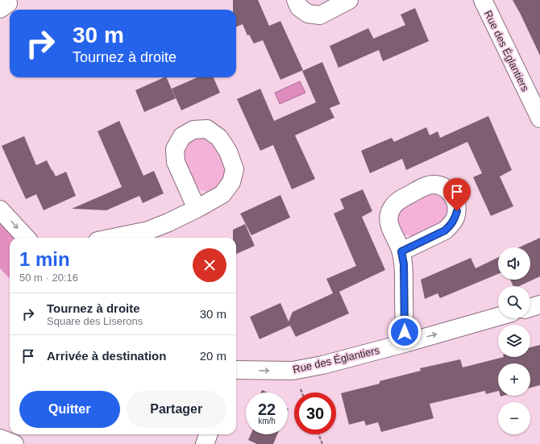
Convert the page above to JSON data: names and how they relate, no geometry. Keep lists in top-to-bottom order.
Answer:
{
  "streets": {
    "street": ["Rue des Églantiers"]
  },
  "one_way": ["Rue des Églantiers"],
  "page": {
    "turn": ["30 m", "Tournez à droite"],
    "heading": ["1 min", "50 m · 20:16"],
    "map_buttons": ["+", "−"],
    "list": [
      {
        "name": "Tournez à droite",
        "note": "Square des Liserons",
        "value": "30 m"
      },
      {
        "name": "Arrivée à destination",
        "value": "20 m"
      }
    ],
    "buttons": ["Quitter", "Partager"],
    "speed": "22 km/h",
    "limit": "30"
  }
}
